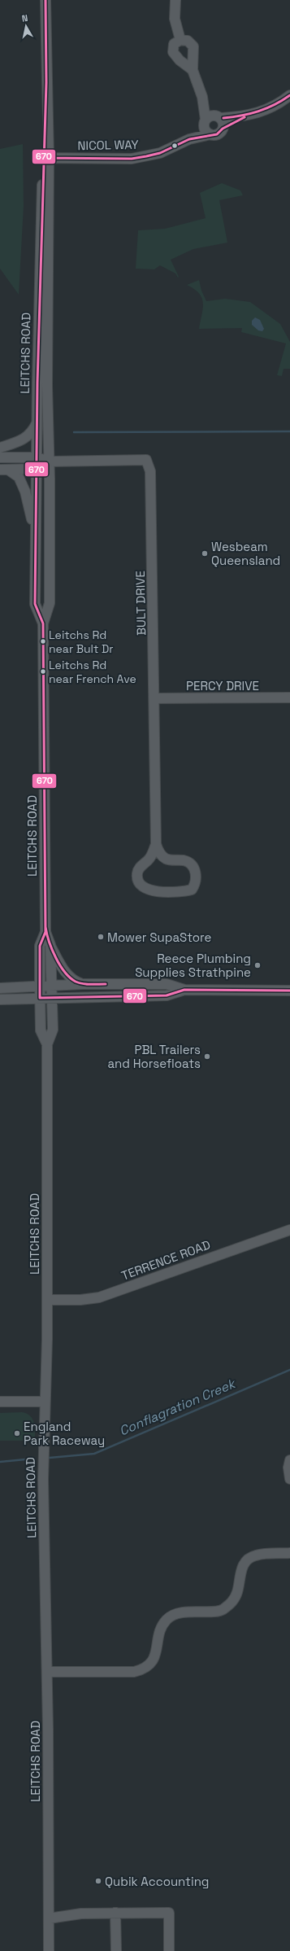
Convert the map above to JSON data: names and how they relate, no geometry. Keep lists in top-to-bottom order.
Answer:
{
  "streets": {
    "street": [
      "NICOL WAY",
      "LEITCHS ROAD",
      "BULT DRIVE",
      "PERCY DRIVE",
      "TERRENCE ROAD"
    ]
  },
  "crossings": [
    ["NICOL WAY", "LEITCHS ROAD"],
    ["LEITCHS ROAD", "BULT DRIVE"],
    ["LEITCHS ROAD", "TERRENCE ROAD"],
    ["BULT DRIVE", "PERCY DRIVE"]
  ],
  "water": ["Conflagration Creek"],
  "places": [
    "Wesbeam Queensland",
    "Leitchs Rd near Bult Dr",
    "Leitchs Rd near French Ave",
    "Mower SupaStore",
    "Reece Plumbing Supplies Strathpine",
    "PBL Trailers and Horsefloats",
    "England Park Raceway",
    "Qubik Accounting"
  ],
  "lines": ["transit line 670"],
  "north": "top"
}
